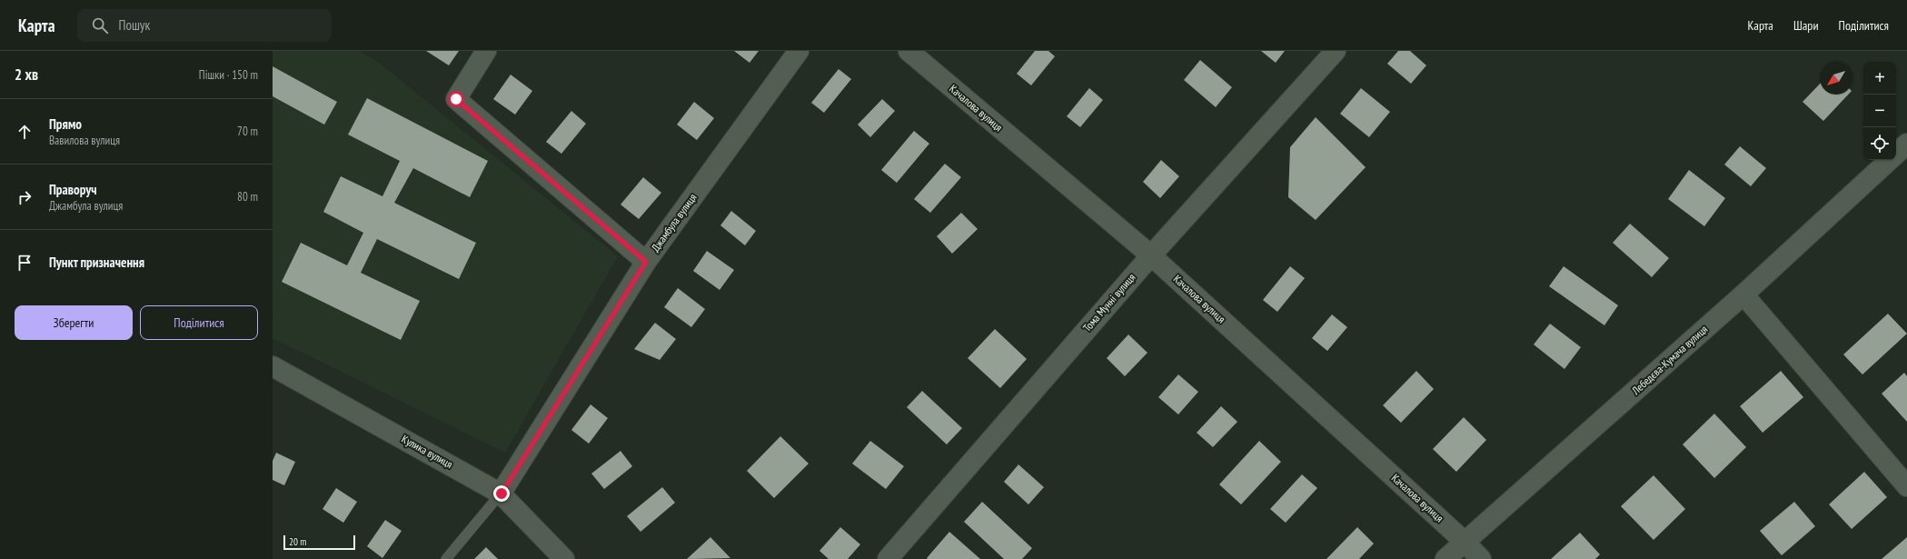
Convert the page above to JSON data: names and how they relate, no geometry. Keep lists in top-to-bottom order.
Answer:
{
  "streets": {
    "street": [
      "Качалова вулиця",
      "Джамбула вулиця",
      "Тома Мунні вулиця",
      "Лебедєва-Кумача вулиця",
      "Кулика вулиця"
    ]
  },
  "crossings": [
    ["Качалова вулиця", "Тома Мунні вулиця"],
    ["Качалова вулиця", "Лебедєва-Кумача вулиця"],
    ["Джамбула вулиця", "Кулика вулиця"]
  ],
  "scale_bar": "20 m",
  "north": "bottom left",
  "page": {
    "header": "Карта",
    "search": "Пошук",
    "nav": ["Карта", "Шари", "Поділитися"],
    "heading": ["2 хв", "Пішки · 150 m"],
    "map_buttons": ["+", "−"],
    "list": [
      ["Прямо", "Вавилова вулиця", "70 m"],
      ["Праворуч", "Джамбула вулиця", "80 m"],
      "Пункт призначення"
    ],
    "buttons": ["Зберегти", "Поділитися"],
    "scale": "20 m"
  }
}
